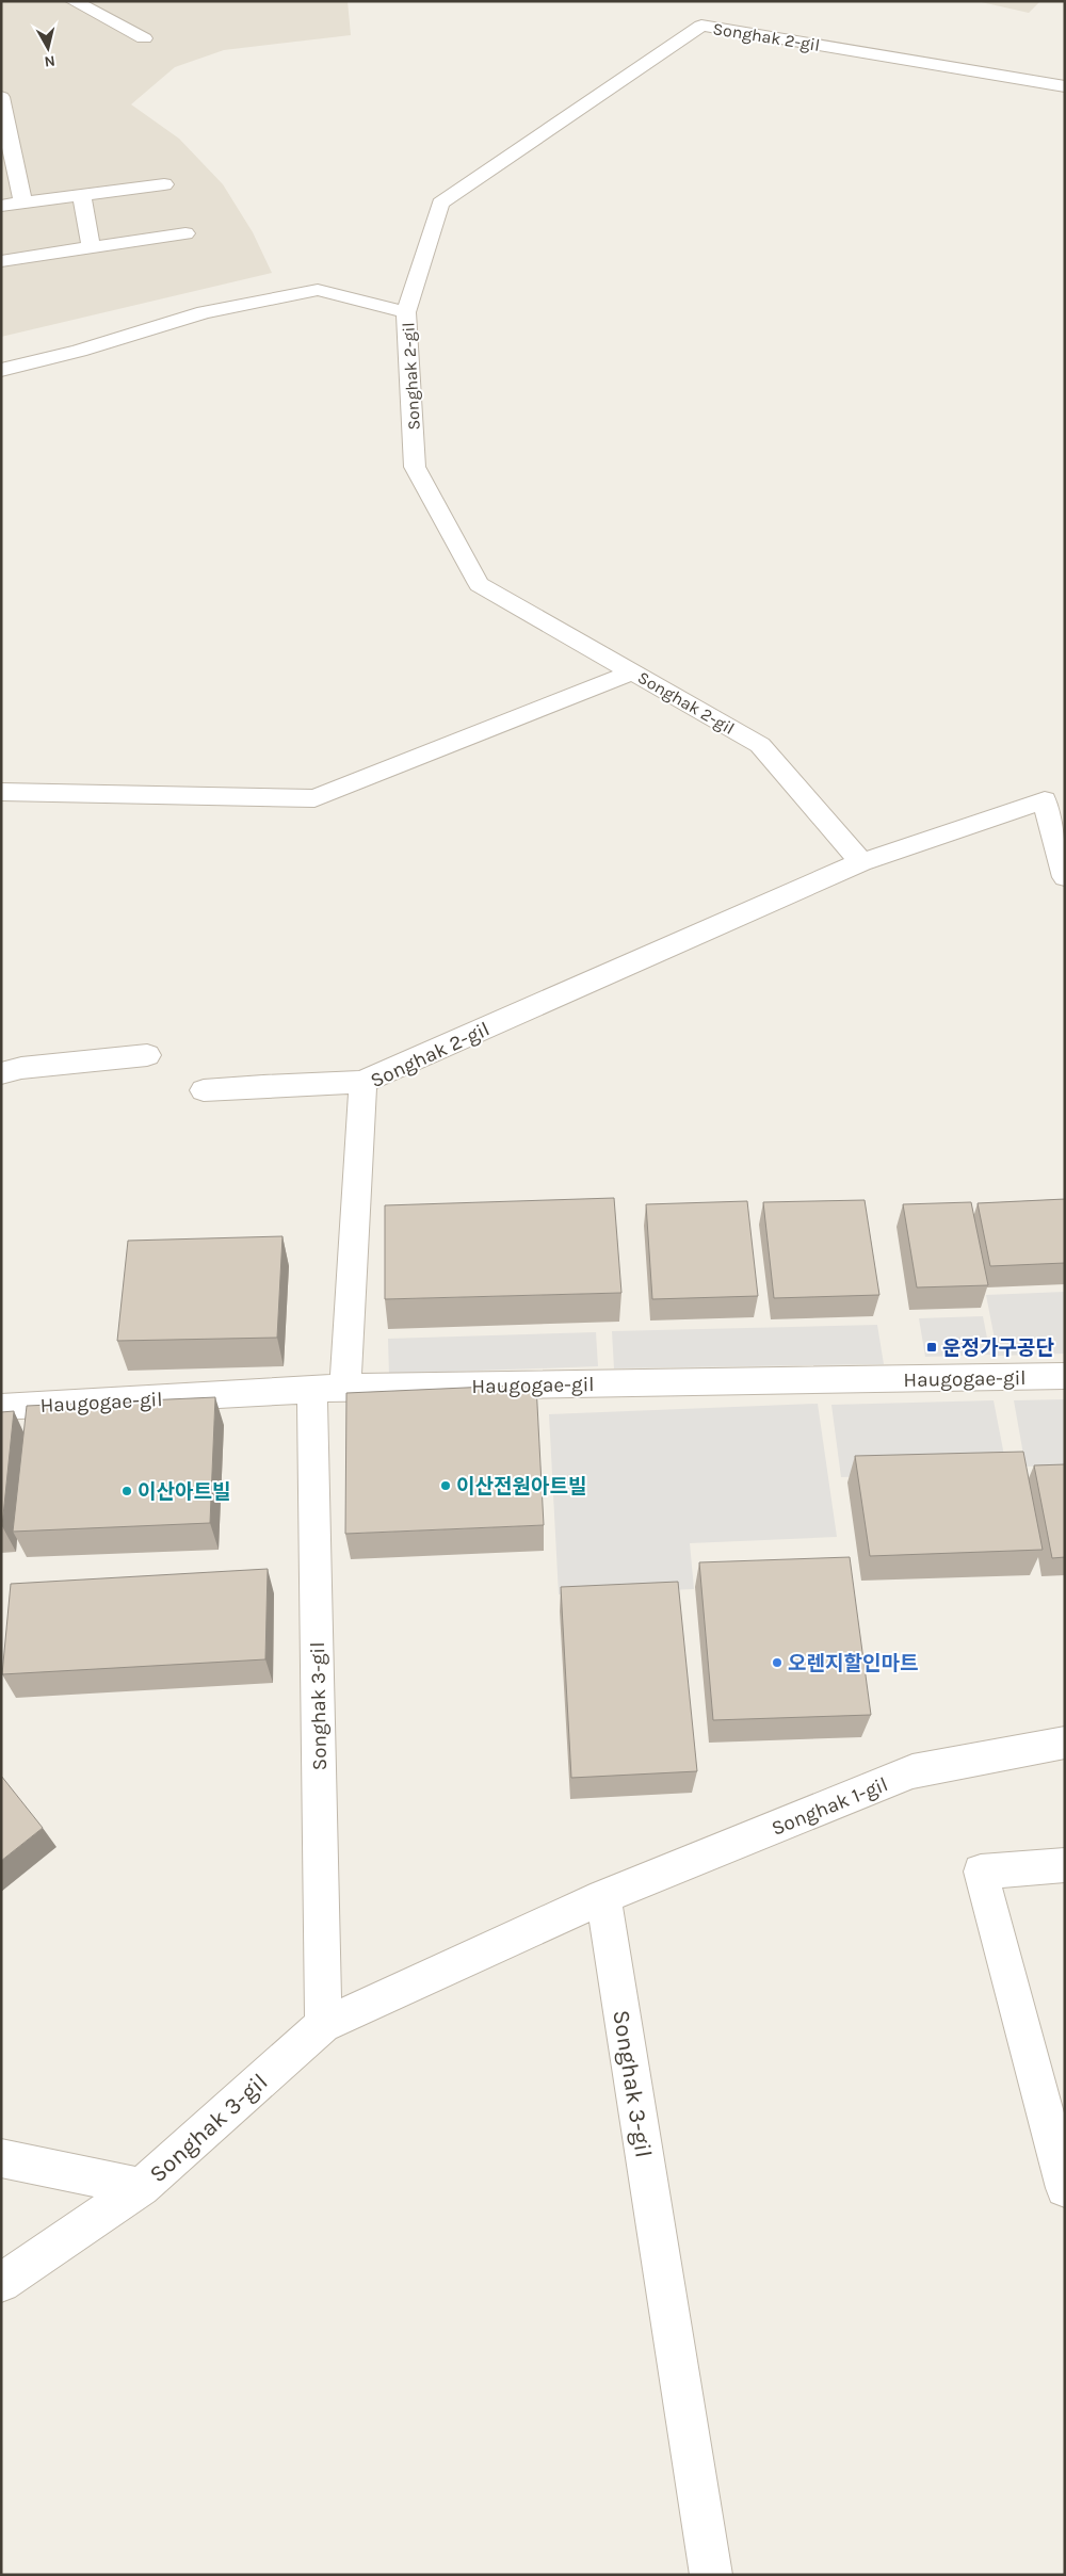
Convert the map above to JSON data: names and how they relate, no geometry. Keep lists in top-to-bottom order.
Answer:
{
  "streets": {
    "street": [
      "Songhak 2-gil",
      "Haugogae-gil",
      "Songhak 3-gil",
      "Songhak 1-gil"
    ]
  },
  "crossings": [
    ["Songhak 2-gil", "Haugogae-gil"],
    ["Haugogae-gil", "Songhak 3-gil"],
    ["Songhak 3-gil", "Songhak 1-gil"]
  ],
  "places": {
    "transit": ["운정가구공단"],
    "other": ["이산전원아트빌", "이산아트빌", "오렌지할인마트"]
  },
  "north": "bottom"
}
